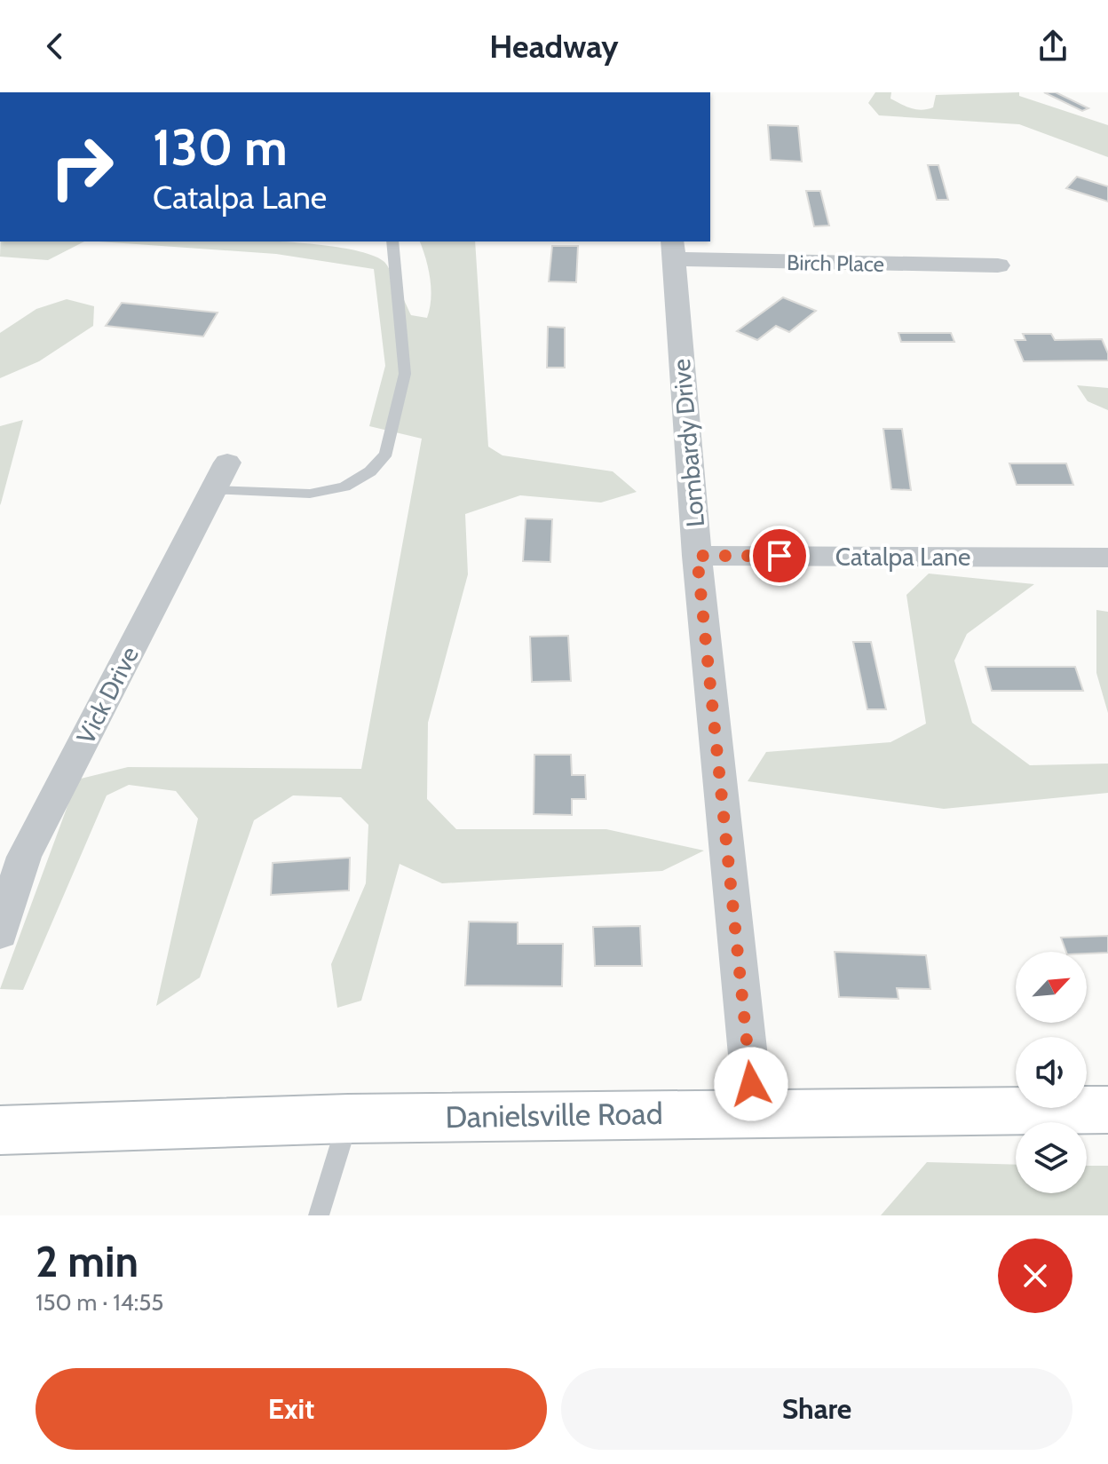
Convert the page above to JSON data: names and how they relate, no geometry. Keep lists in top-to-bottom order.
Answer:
{
  "streets": {
    "main road": ["Danielsville Road"],
    "street": [
      "Birch Place",
      "Lombardy Drive",
      "Catalpa Lane",
      "Vick Drive"
    ]
  },
  "crossings": [
    ["Birch Place", "Lombardy Drive"],
    ["Lombardy Drive", "Catalpa Lane"],
    ["Lombardy Drive", "Danielsville Road"]
  ],
  "north": "top right",
  "page": {
    "header": "Headway",
    "turn": ["130 m", "Catalpa Lane"],
    "heading": ["2 min", "150 m · 14:55"],
    "buttons": ["Exit", "Share"]
  }
}
